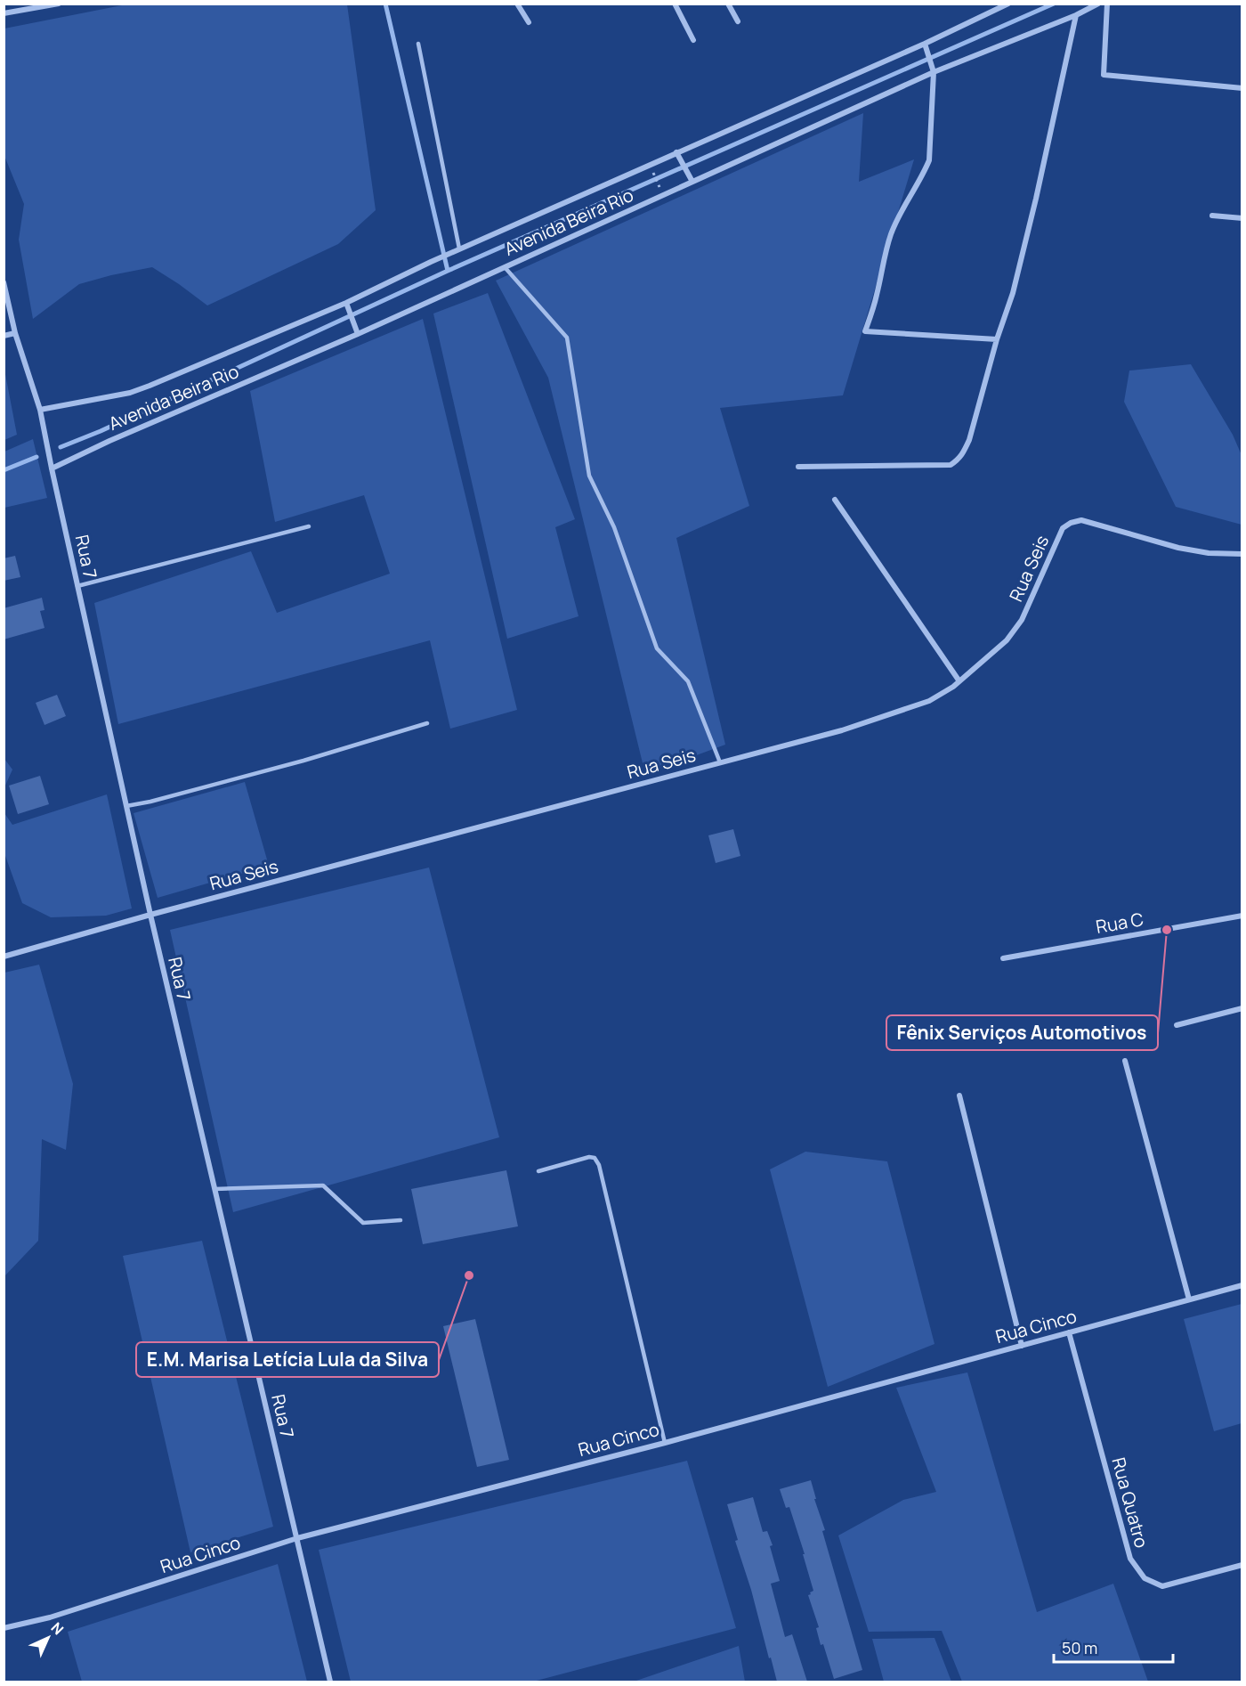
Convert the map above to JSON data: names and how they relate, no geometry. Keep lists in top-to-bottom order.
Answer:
{
  "streets": {
    "street": [
      "Avenida Beira Rio",
      "Rua 7",
      "Rua Seis",
      "Rua C",
      "Rua Cinco",
      "Rua Quatro"
    ]
  },
  "crossings": [
    ["Avenida Beira Rio", "Rua 7"],
    ["Rua 7", "Rua Seis"],
    ["Rua 7", "Rua Cinco"],
    ["Rua Cinco", "Rua Quatro"]
  ],
  "places": ["Fênix Serviços Automotivos", "E.M. Marisa Letícia Lula da Silva"],
  "scale_bar": "50 m",
  "north": "top right"
}
